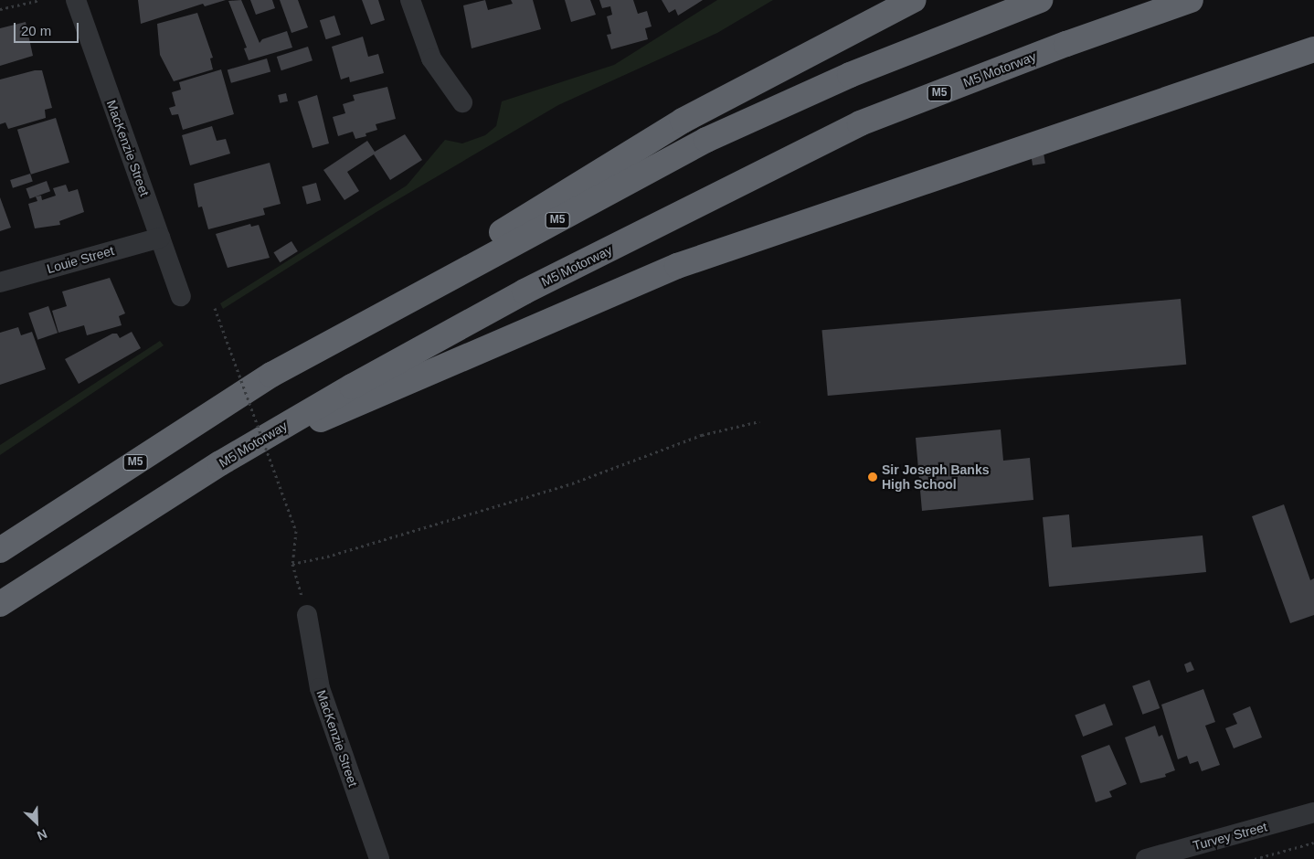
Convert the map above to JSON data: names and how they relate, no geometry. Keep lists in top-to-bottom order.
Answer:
{
  "streets": {
    "highway": ["M5 Motorway", "M5"],
    "street": ["MacKenzie Street", "Louie Street", "Turvey Street"]
  },
  "crossings": [
    ["MacKenzie Street", "Louie Street"]
  ],
  "places": ["Sir Joseph Banks High School"],
  "scale_bar": "20 m",
  "north": "bottom right"
}
